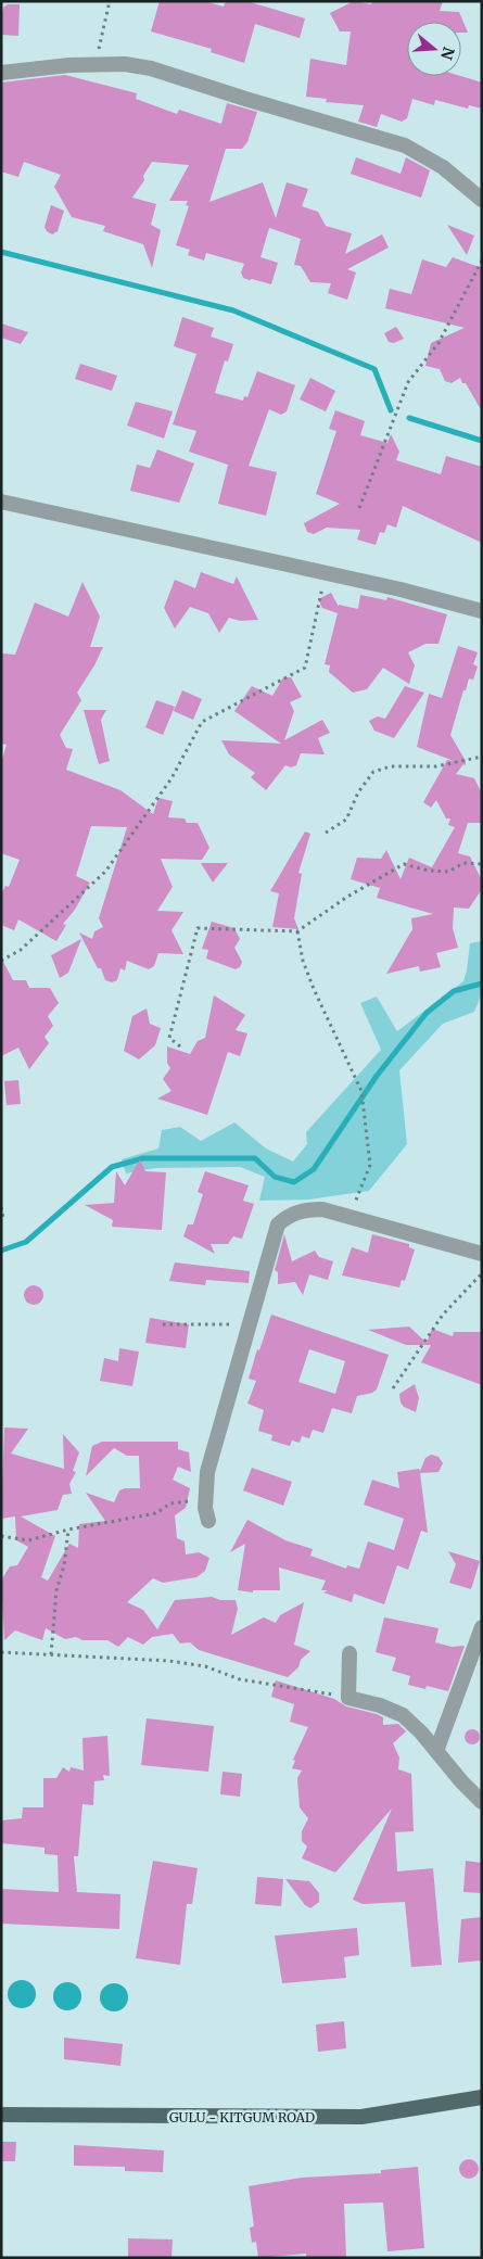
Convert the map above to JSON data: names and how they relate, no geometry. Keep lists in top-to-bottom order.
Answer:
{
  "streets": {
    "main road": ["GULU - KITGUM ROAD"]
  },
  "north": "right"
}
